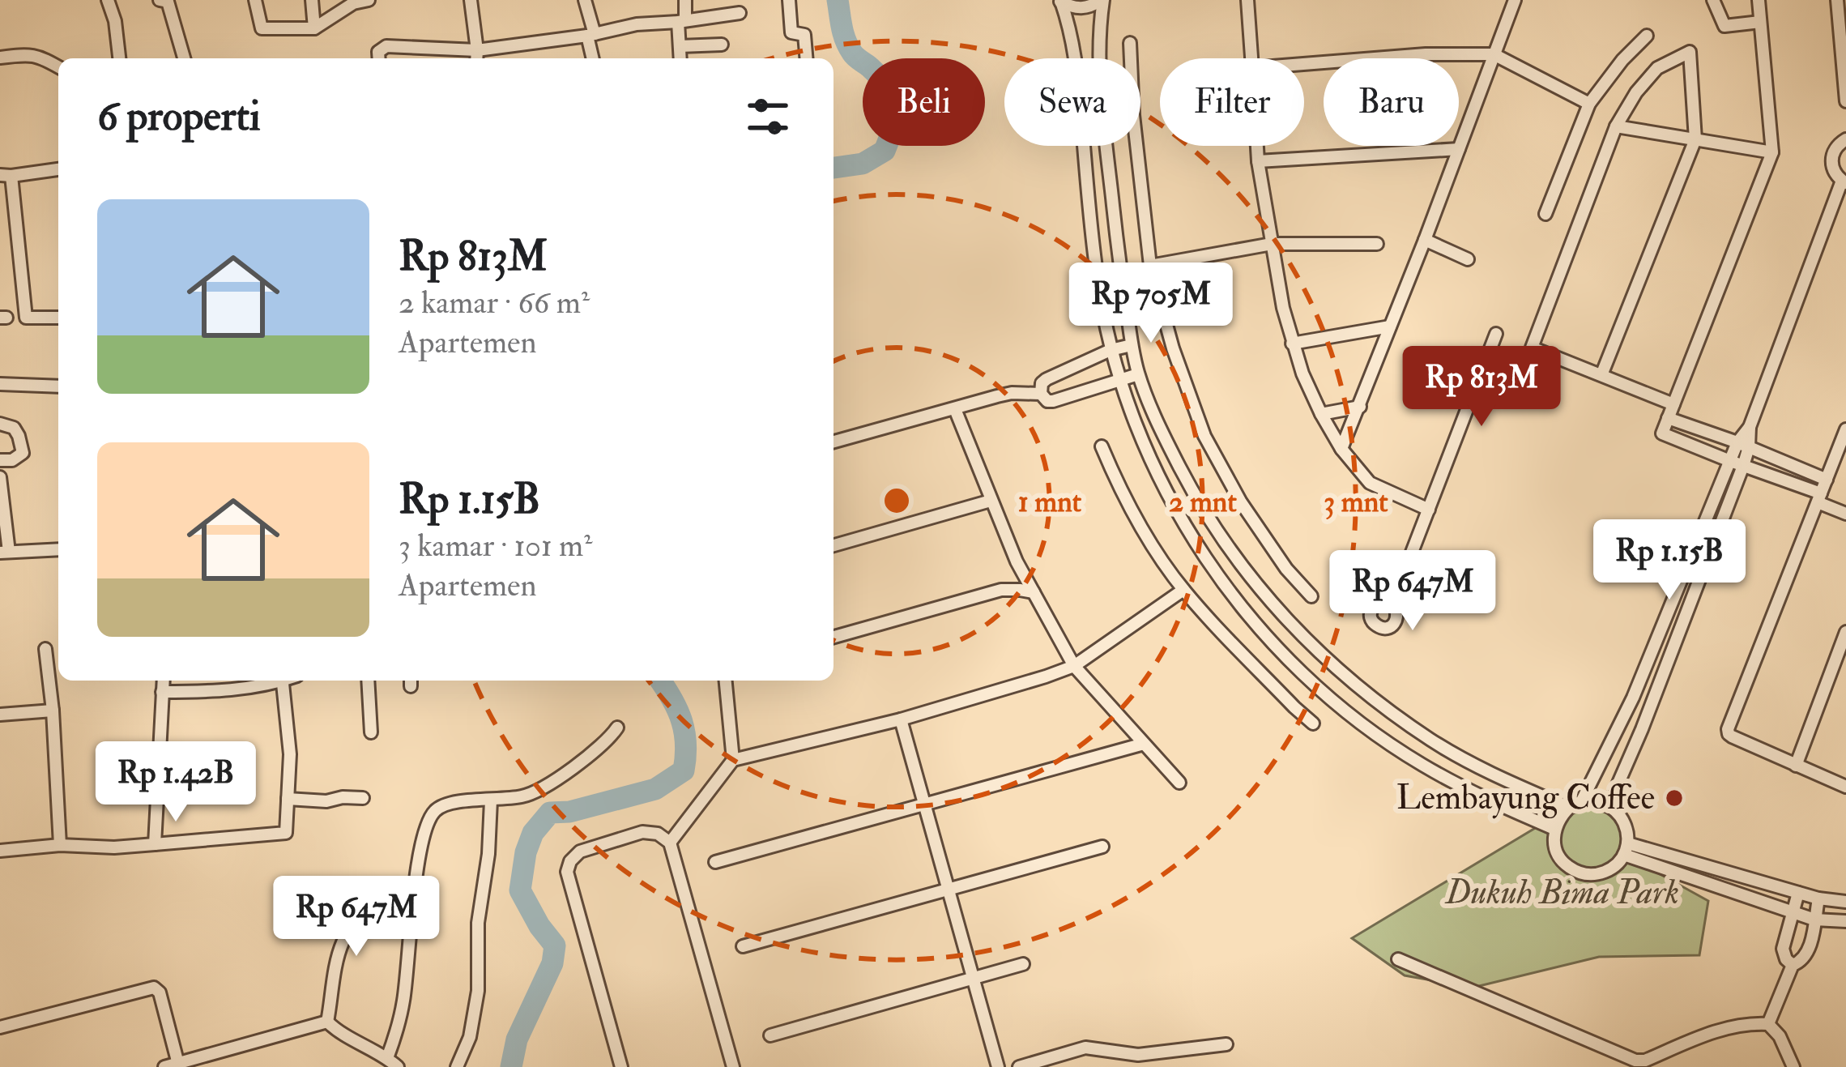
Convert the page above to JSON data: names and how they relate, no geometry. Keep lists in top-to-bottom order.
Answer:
{
  "parks": ["Dukuh Bima Park"],
  "places": ["Lembayung Coffee"],
  "page": {
    "chip": [
      "Beli",
      "Sewa",
      "Filter",
      "Baru"
    ],
    "heading": "6 properti",
    "list": [
      {
        "name": "Rp 813M",
        "note": "2 kamar · 66 m² · Apartemen"
      },
      {
        "name": "Rp 1.15B",
        "note": "3 kamar · 101 m² · Apartemen"
      }
    ],
    "price": [
      "Rp 705M",
      "Rp 813M",
      "Rp 1.15B",
      "Rp 647M",
      "Rp 1.42B",
      "Rp 647M"
    ]
  },
  "rings": ["1 mnt", "2 mnt", "3 mnt"]
}
